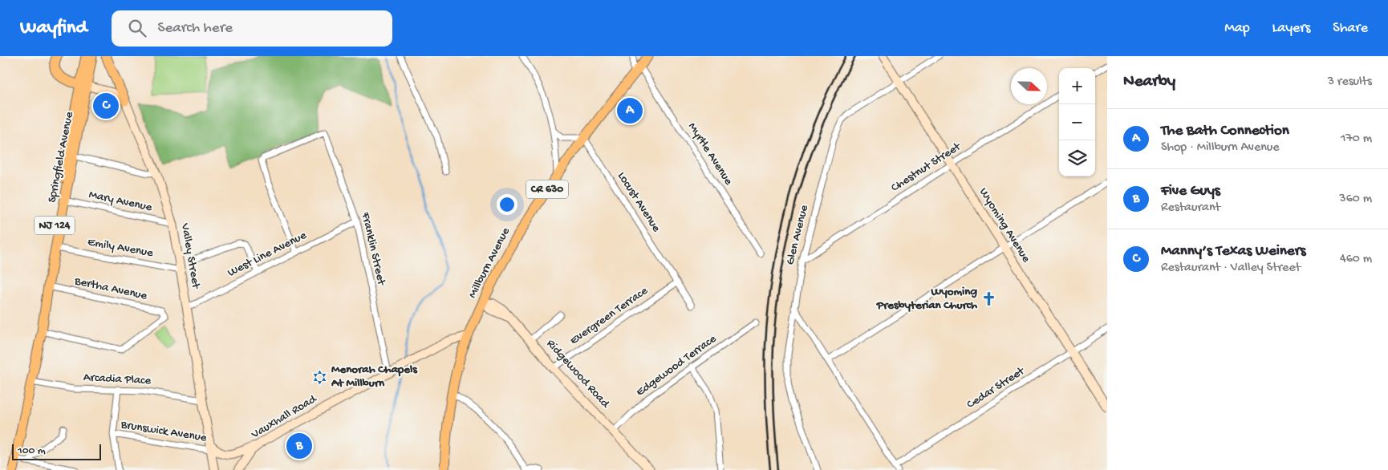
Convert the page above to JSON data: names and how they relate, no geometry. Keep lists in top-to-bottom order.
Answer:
{
  "streets": {
    "main road": [
      "Springfield Avenue",
      "CR 630",
      "NJ 124",
      "Wyoming Avenue",
      "Valley Street",
      "Millburn Avenue",
      "Ridgewood Road",
      "Vauxhall Road"
    ],
    "street": [
      "Myrtle Avenue",
      "Chestnut Street",
      "Mary Avenue",
      "Locust Avenue",
      "Glen Avenue",
      "Emily Avenue",
      "Franklin Street",
      "West Line Avenue",
      "Bertha Avenue",
      "Evergreen Terrace",
      "Edgewood Terrace",
      "Arcadia Place",
      "Cedar Street",
      "Brunswick Avenue"
    ]
  },
  "crossings": [
    ["Myrtle Avenue", "Millburn Avenue"],
    ["Springfield Avenue", "Mary Avenue"],
    ["Springfield Avenue", "Emily Avenue"],
    ["Springfield Avenue", "Bertha Avenue"],
    ["Springfield Avenue", "Arcadia Place"],
    ["Chestnut Street", "Wyoming Avenue"],
    ["Chestnut Street", "Glen Avenue"],
    ["Mary Avenue", "Valley Street"],
    ["Locust Avenue", "Millburn Avenue"],
    ["Locust Avenue", "Evergreen Terrace"],
    ["Wyoming Avenue", "Glen Avenue"],
    ["Wyoming Avenue", "Cedar Street"],
    ["Emily Avenue", "Valley Street"],
    ["Franklin Street", "West Line Avenue"],
    ["Franklin Street", "Vauxhall Road"],
    ["West Line Avenue", "Valley Street"],
    ["Valley Street", "Arcadia Place"],
    ["Valley Street", "Brunswick Avenue"],
    ["Millburn Avenue", "Ridgewood Road"],
    ["Millburn Avenue", "Vauxhall Road"],
    ["Evergreen Terrace", "Ridgewood Road"],
    ["Edgewood Terrace", "Ridgewood Road"]
  ],
  "places": {
    "church": ["Wyoming Presbyterian Church"],
    "synagogue": ["Menorah Chapels At Millburn"]
  },
  "scale_bar": "100 m",
  "north": "right",
  "page": {
    "header": "Wayfind",
    "search": "Search here",
    "nav": ["Map", "Layers", "Share"],
    "heading": ["Nearby", "3 results"],
    "map_buttons": ["+", "−"],
    "pins": ["C", "A", "B"],
    "list": [
      {
        "mark": "A",
        "name": "The Bath Connection",
        "note": "Shop · Millburn Avenue",
        "value": "170 m"
      },
      {
        "mark": "B",
        "name": "Five Guys",
        "note": "Restaurant",
        "value": "360 m"
      },
      {
        "mark": "C",
        "name": "Manny’s Texas Weiners",
        "note": "Restaurant · Valley Street",
        "value": "460 m"
      }
    ],
    "scale": "100 m"
  }
}
